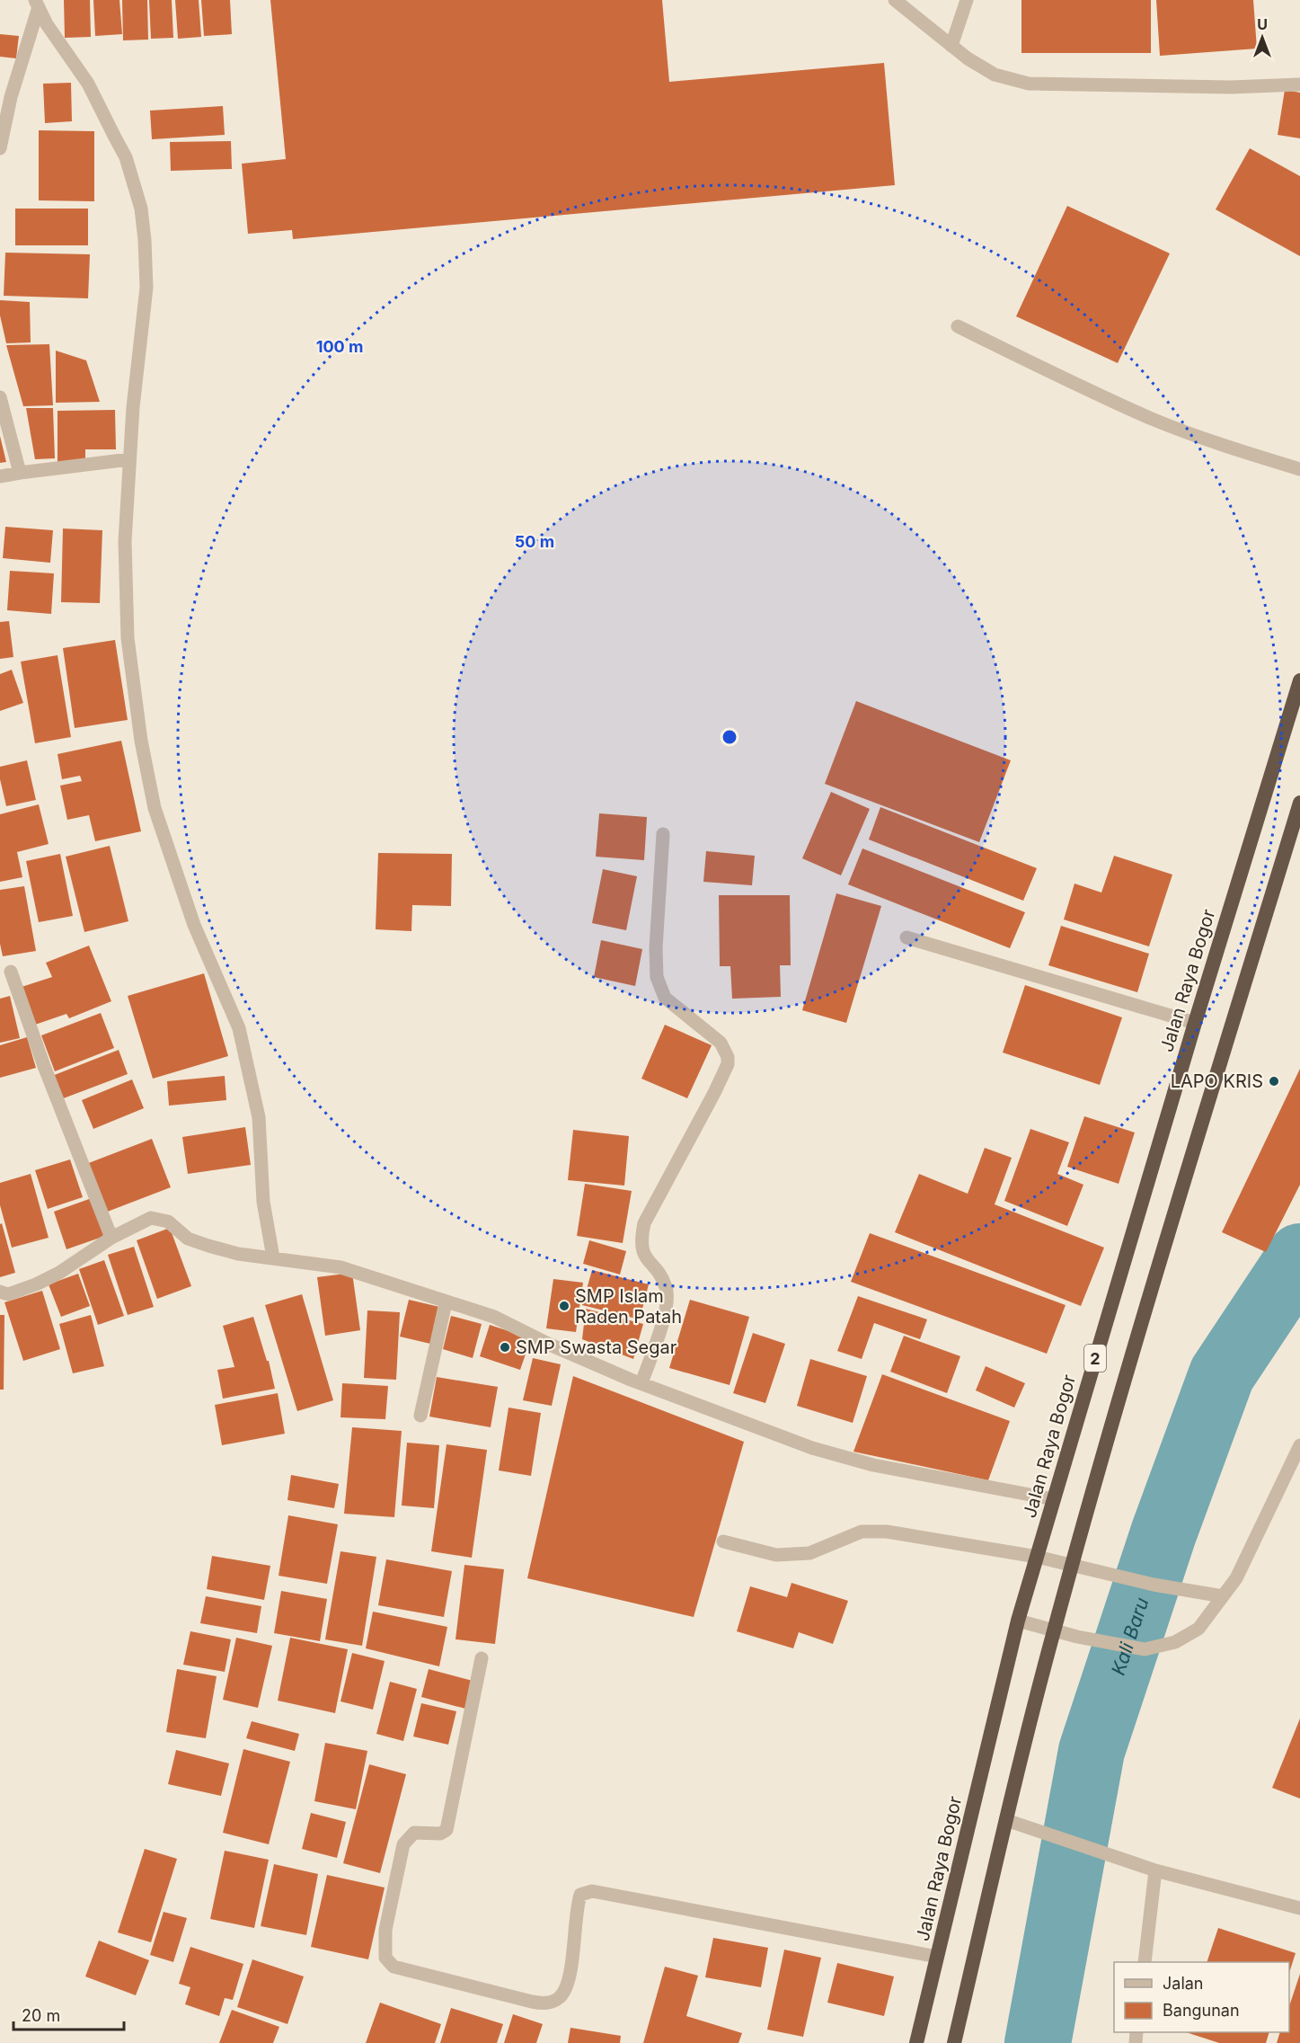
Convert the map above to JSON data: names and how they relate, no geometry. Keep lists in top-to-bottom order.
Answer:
{
  "streets": {
    "highway": ["Jalan Raya Bogor", "2"]
  },
  "water": ["Kali Baru"],
  "places": ["LAPO KRIS", "SMP Islam Raden Patah", "SMP Swasta Segar"],
  "legend": ["Jalan", "Bangunan"],
  "scale_bar": "20 m",
  "north": "top",
  "rings": ["100 m", "50 m"]
}
